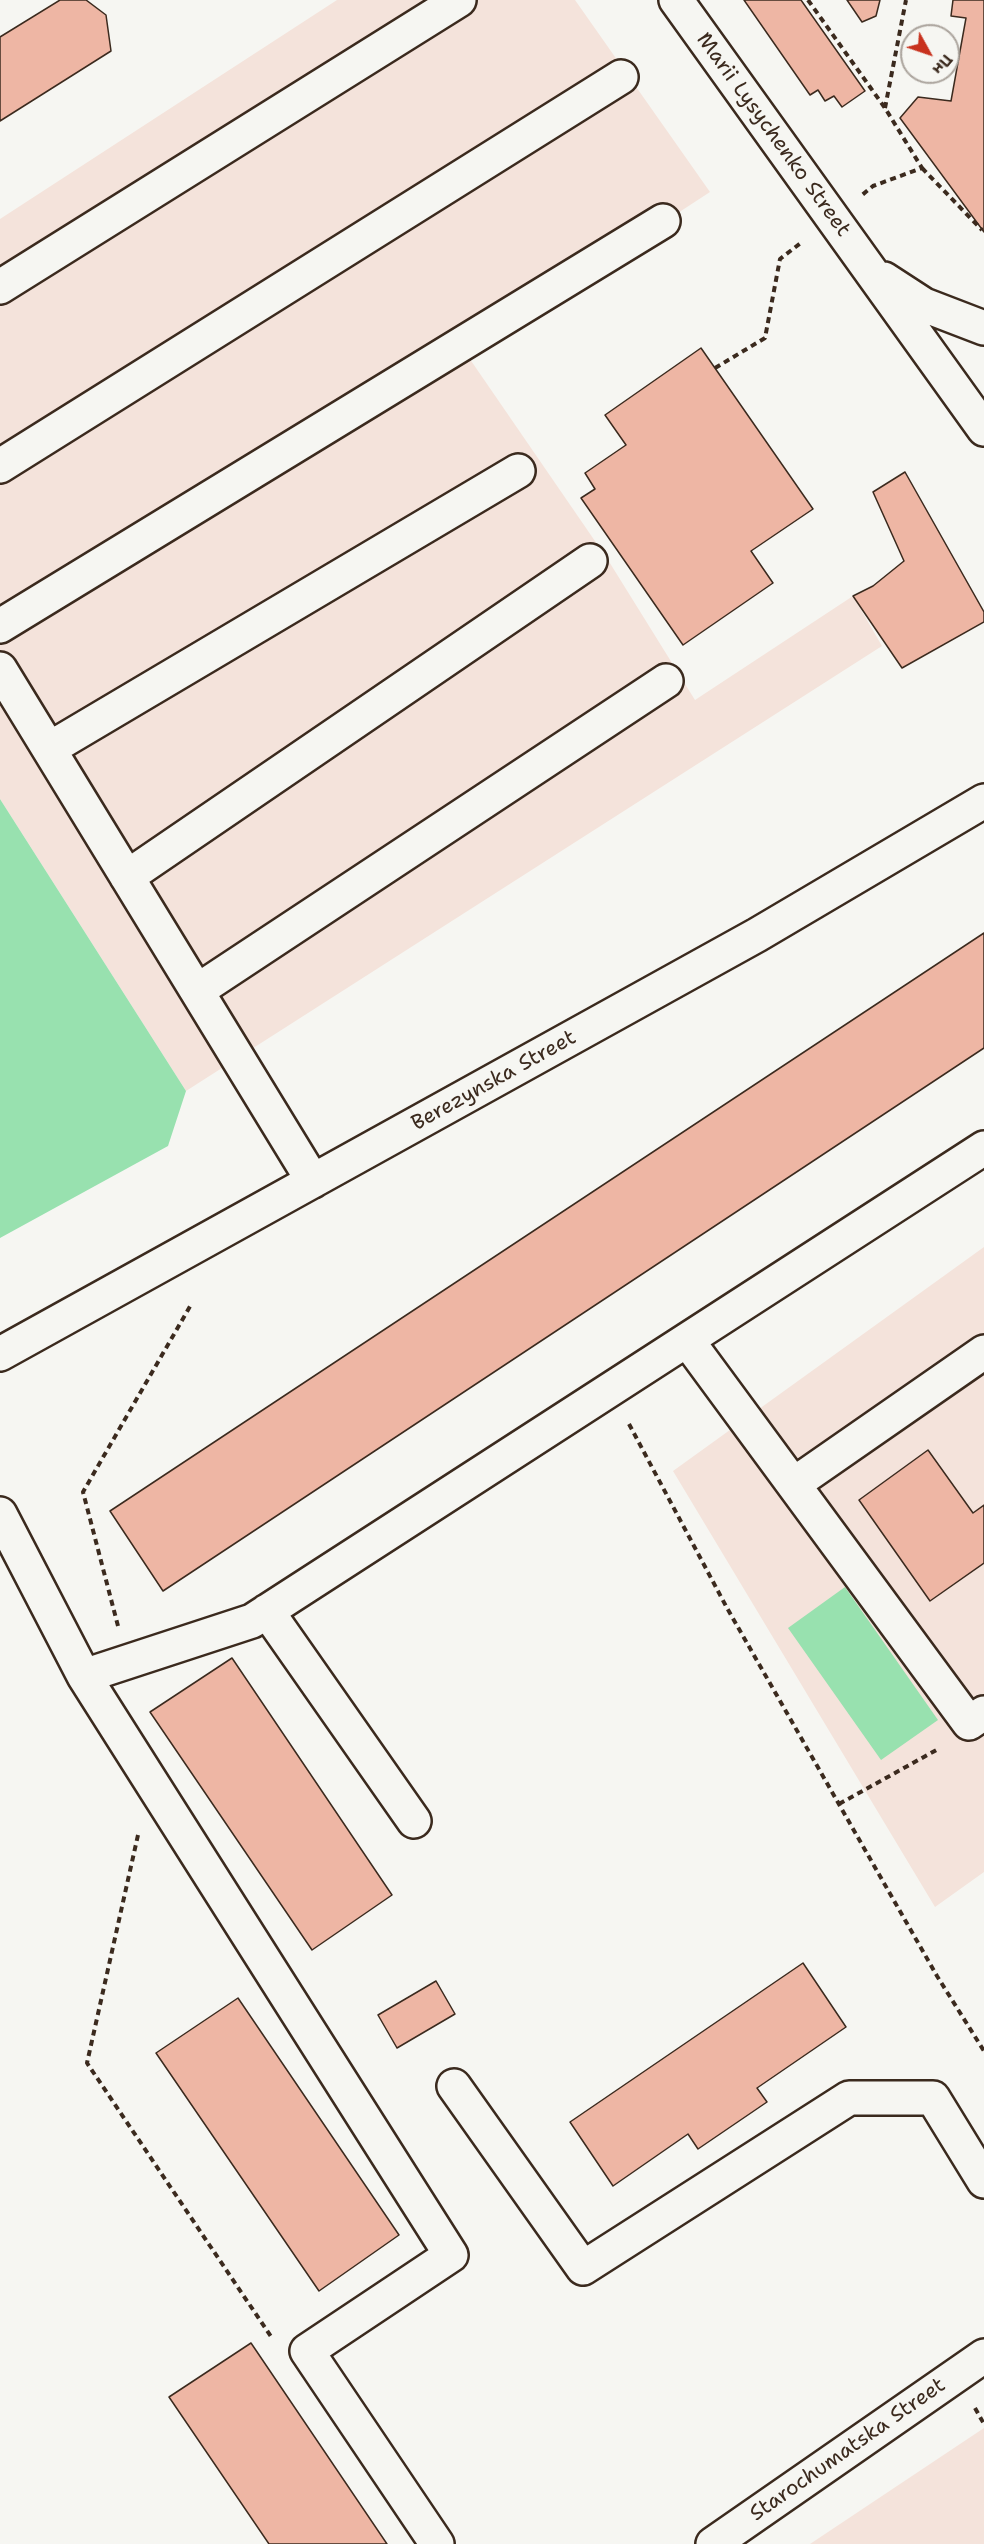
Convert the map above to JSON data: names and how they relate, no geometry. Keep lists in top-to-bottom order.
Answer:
{
  "streets": {
    "street": ["Marii Lysychenko Street", "Berezynska Street", "Starochumatska Street"]
  },
  "north": "bottom right"
}
